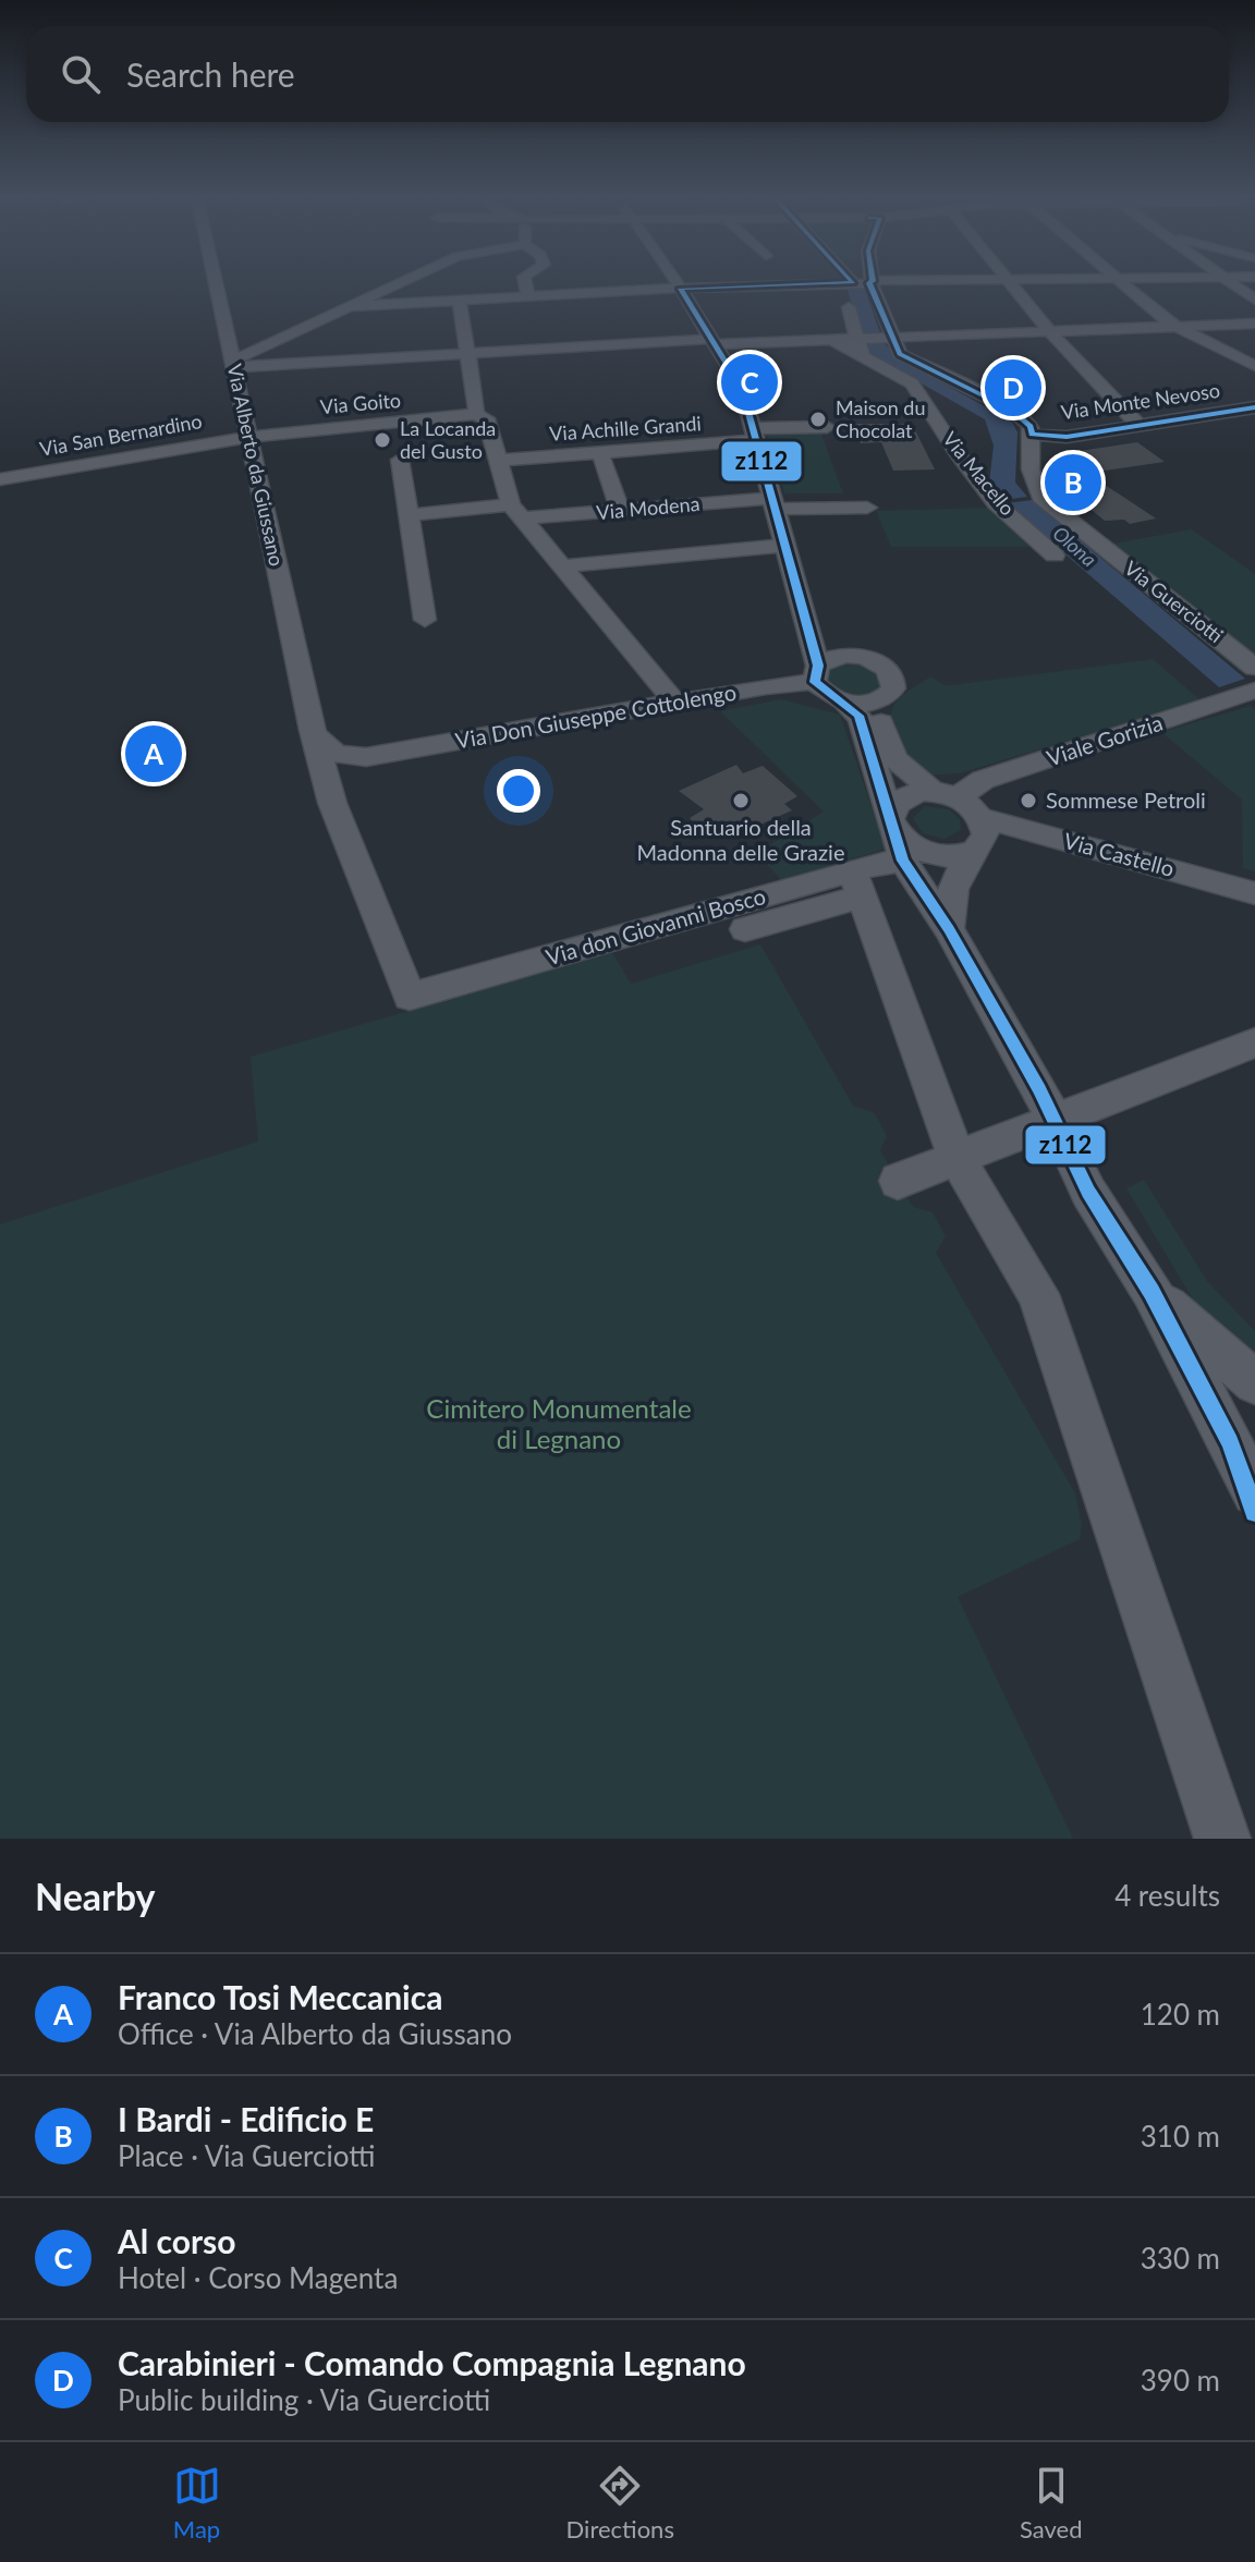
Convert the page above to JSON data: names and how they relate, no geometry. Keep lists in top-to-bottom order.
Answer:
{
  "streets": {
    "street": [
      "Via Monte Nevoso",
      "Via Goito",
      "Via Achille Grandi",
      "Via San Bernardino",
      "Via Alberto da Giussano",
      "Via Macello",
      "Via Modena",
      "Via Guerciotti",
      "Via Don Giuseppe Cottolengo",
      "Viale Gorizia",
      "Via Castello",
      "Via don Giovanni Bosco"
    ]
  },
  "crossings": [
    ["Via Monte Nevoso", "Via Guerciotti"],
    ["Via Goito", "Via San Bernardino"],
    ["Via Goito", "Via Alberto da Giussano"],
    ["Via San Bernardino", "Via Alberto da Giussano"],
    ["Via Alberto da Giussano", "Via don Giovanni Bosco"],
    ["Viale Gorizia", "Via Castello"]
  ],
  "water": ["Olona"],
  "parks": ["Cimitero Monumentale di Legnano"],
  "places": [
    "Maison du Chocolat",
    "La Locanda del Gusto",
    "Santuario della Madonna delle Grazie",
    "Sommese Petroli"
  ],
  "lines": ["transit line z112"],
  "page": {
    "search": "Search here",
    "pins": [
      "C",
      "D",
      "B",
      "A"
    ],
    "heading": ["Nearby", "4 results"],
    "list": [
      {
        "mark": "A",
        "name": "Franco Tosi Meccanica",
        "note": "Office · Via Alberto da Giussano",
        "value": "120 m"
      },
      {
        "mark": "B",
        "name": "I Bardi - Edificio E",
        "note": "Place · Via Guerciotti",
        "value": "310 m"
      },
      {
        "mark": "C",
        "name": "Al corso",
        "note": "Hotel · Corso Magenta",
        "value": "330 m"
      },
      {
        "mark": "D",
        "name": "Carabinieri - Comando Compagnia Legnano",
        "note": "Public building · Via Guerciotti",
        "value": "390 m"
      }
    ],
    "nav": ["Map", "Directions", "Saved"]
  }
}
